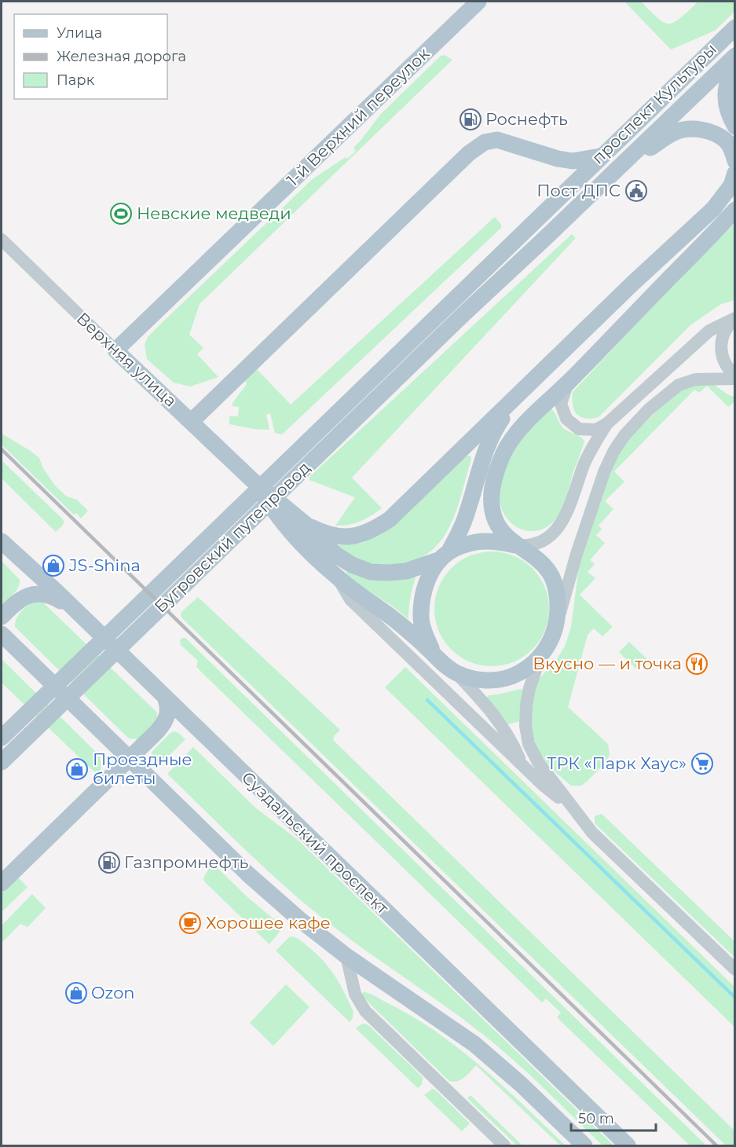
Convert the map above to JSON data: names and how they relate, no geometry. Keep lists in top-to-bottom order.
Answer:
{
  "streets": {
    "main road": [
      "проспект Культуры",
      "1-й Верхний переулок",
      "Верхняя улица",
      "Бугровский путепровод",
      "Суздальский проспект"
    ]
  },
  "crossings": [
    ["проспект Культуры", "Бугровский путепровод"],
    ["1-й Верхний переулок", "Верхняя улица"]
  ],
  "places": {
    "fuel station": ["Роснефть", "Газпромнефть"],
    "public building": ["Пост ДПС"],
    "sports": ["Невские медведи"],
    "shop": ["JS-Shina", "Проездные билеты", "Ozon"],
    "restaurant": ["Вкусно — и точка"],
    "supermarket": ["ТРК «Парк Хаус»"],
    "cafe": ["Хорошее кафе"]
  },
  "legend": ["Улица", "Железная дорога", "Парк"],
  "scale_bar": "50 m"
}
